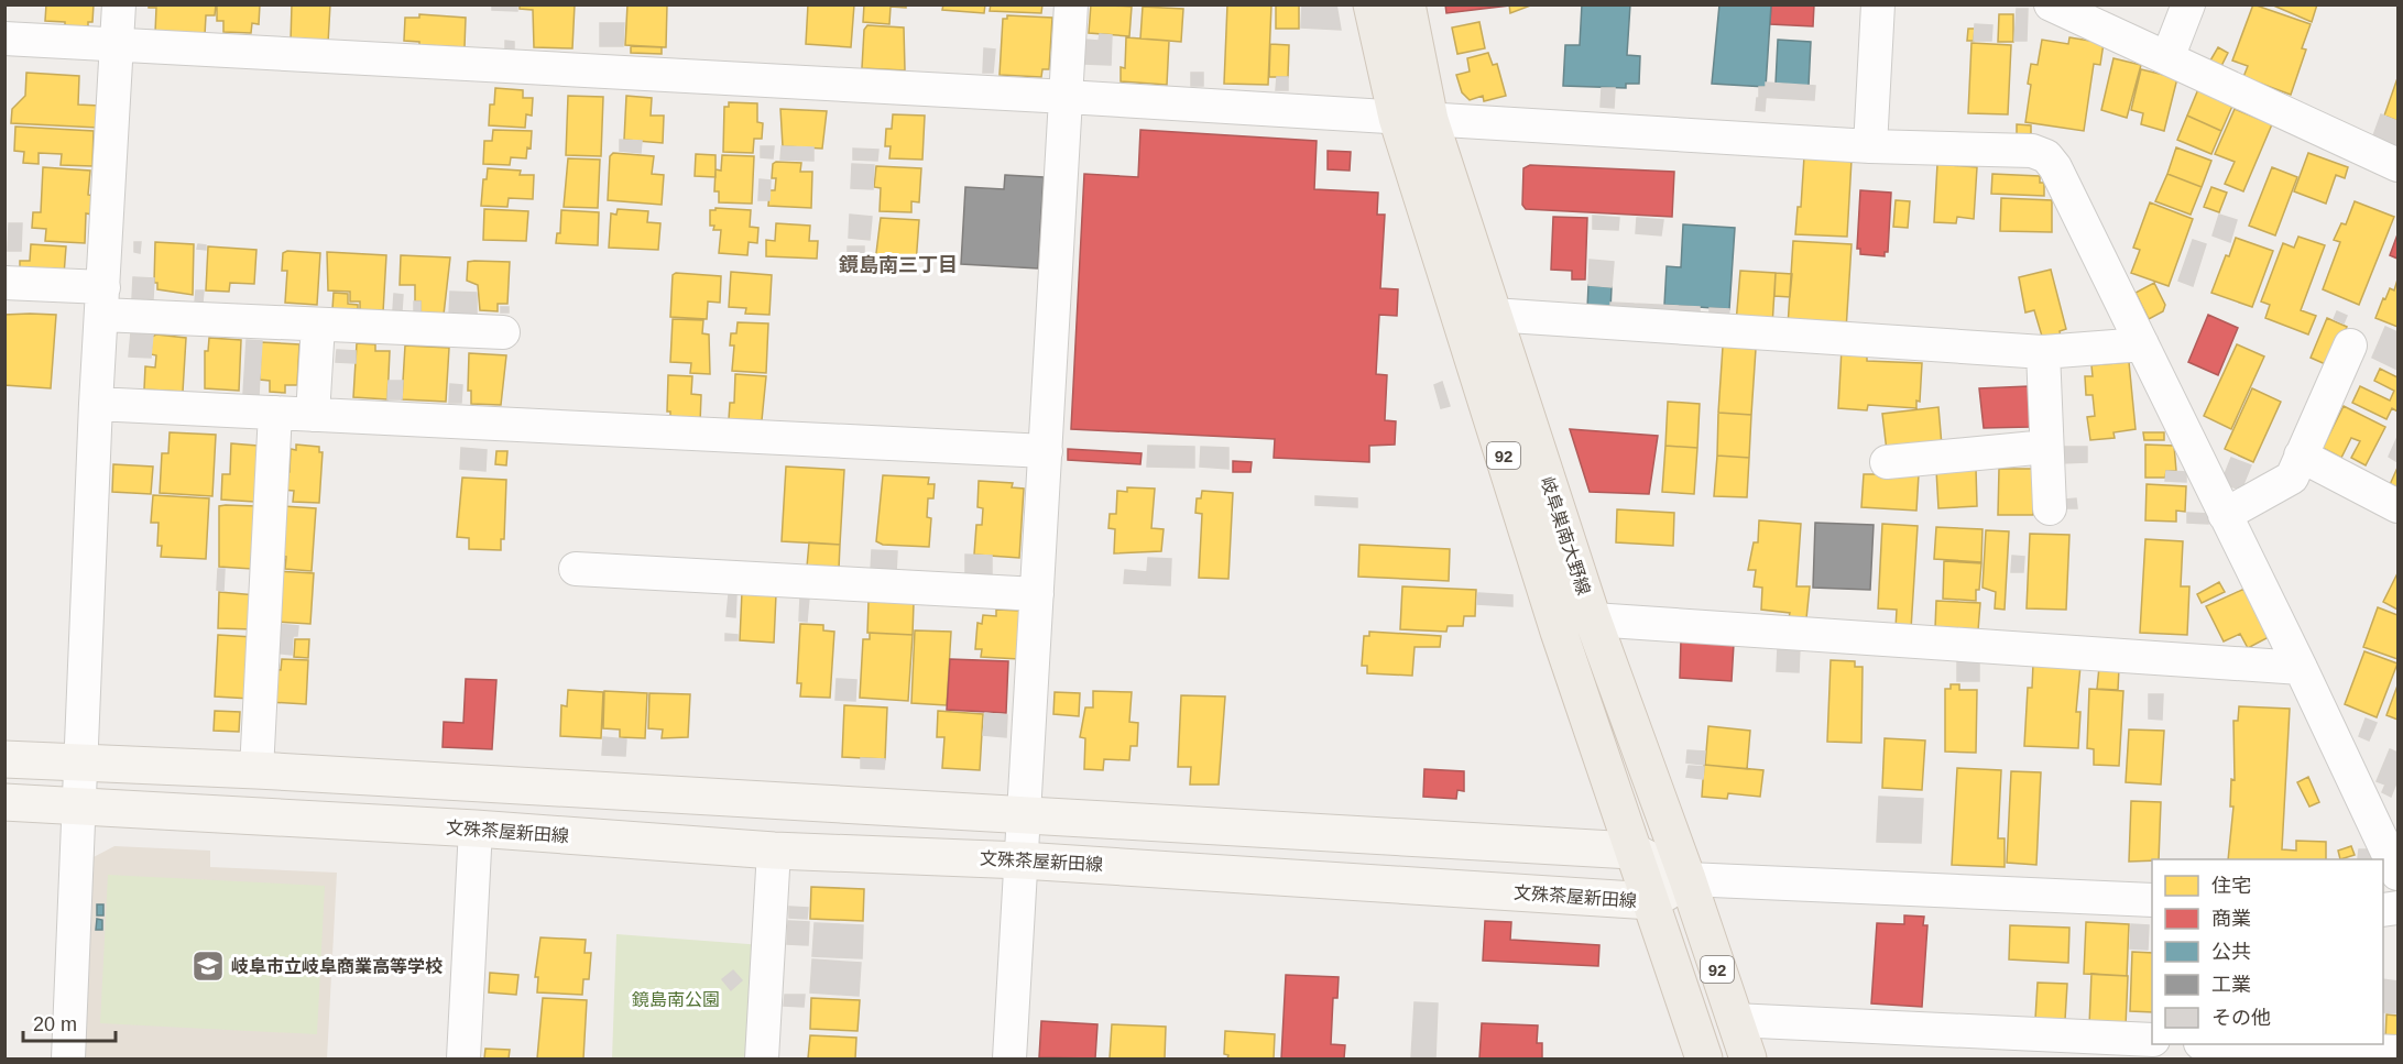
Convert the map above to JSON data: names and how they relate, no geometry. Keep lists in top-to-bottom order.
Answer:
{
  "streets": {
    "main road": ["92", "岐阜巣南大野線", "文殊茶屋新田線"]
  },
  "crossings": [
    ["岐阜巣南大野線", "文殊茶屋新田線"]
  ],
  "districts": ["鏡島南三丁目"],
  "parks": ["鏡島南公園"],
  "places": {
    "school or university": ["岐阜市立岐阜商業高等学校"]
  },
  "legend": [
    "住宅",
    "商業",
    "公共",
    "工業",
    "その他"
  ],
  "scale_bar": "20 m"
}
